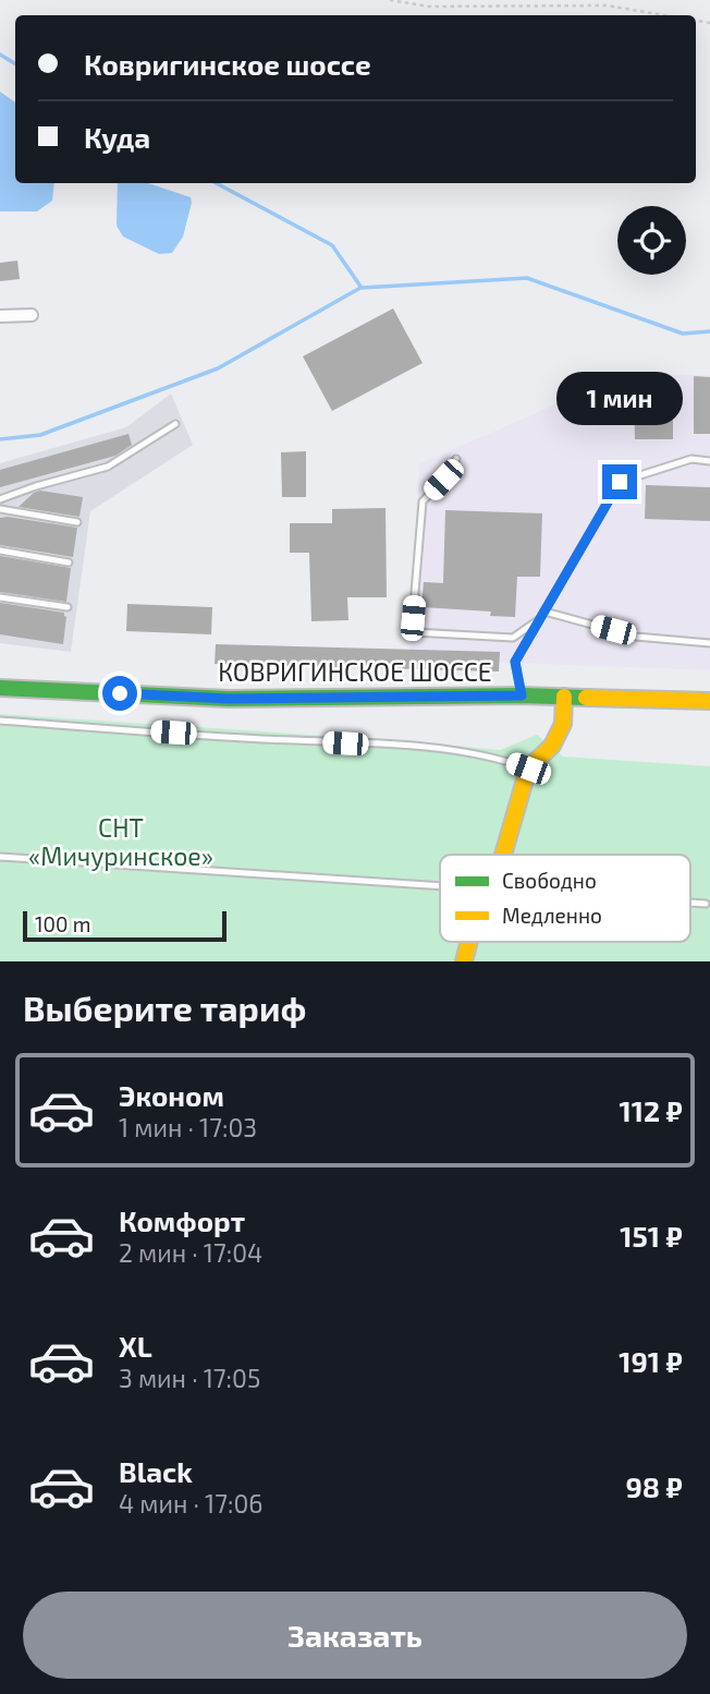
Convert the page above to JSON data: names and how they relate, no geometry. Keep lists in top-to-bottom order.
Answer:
{
  "streets": {
    "main road": ["КОВРИГИНСКОЕ ШОССЕ"]
  },
  "parks": ["СНТ «Мичуринское»"],
  "legend": ["Свободно", "Медленно"],
  "scale_bar": "100 m",
  "page": {
    "banner": ["Ковригинское шоссе", "Куда"],
    "bubble": "1 мин",
    "scale": "100 m",
    "heading": "Выберите тариф",
    "list": [
      {
        "name": "Эконом",
        "note": "1 мин · 17:03",
        "value": "112 ₽"
      },
      {
        "name": "Комфорт",
        "note": "2 мин · 17:04",
        "value": "151 ₽"
      },
      {
        "name": "XL",
        "note": "3 мин · 17:05",
        "value": "191 ₽"
      },
      {
        "name": "Black",
        "note": "4 мин · 17:06",
        "value": "98 ₽"
      }
    ],
    "buttons": "Заказать"
  }
}
